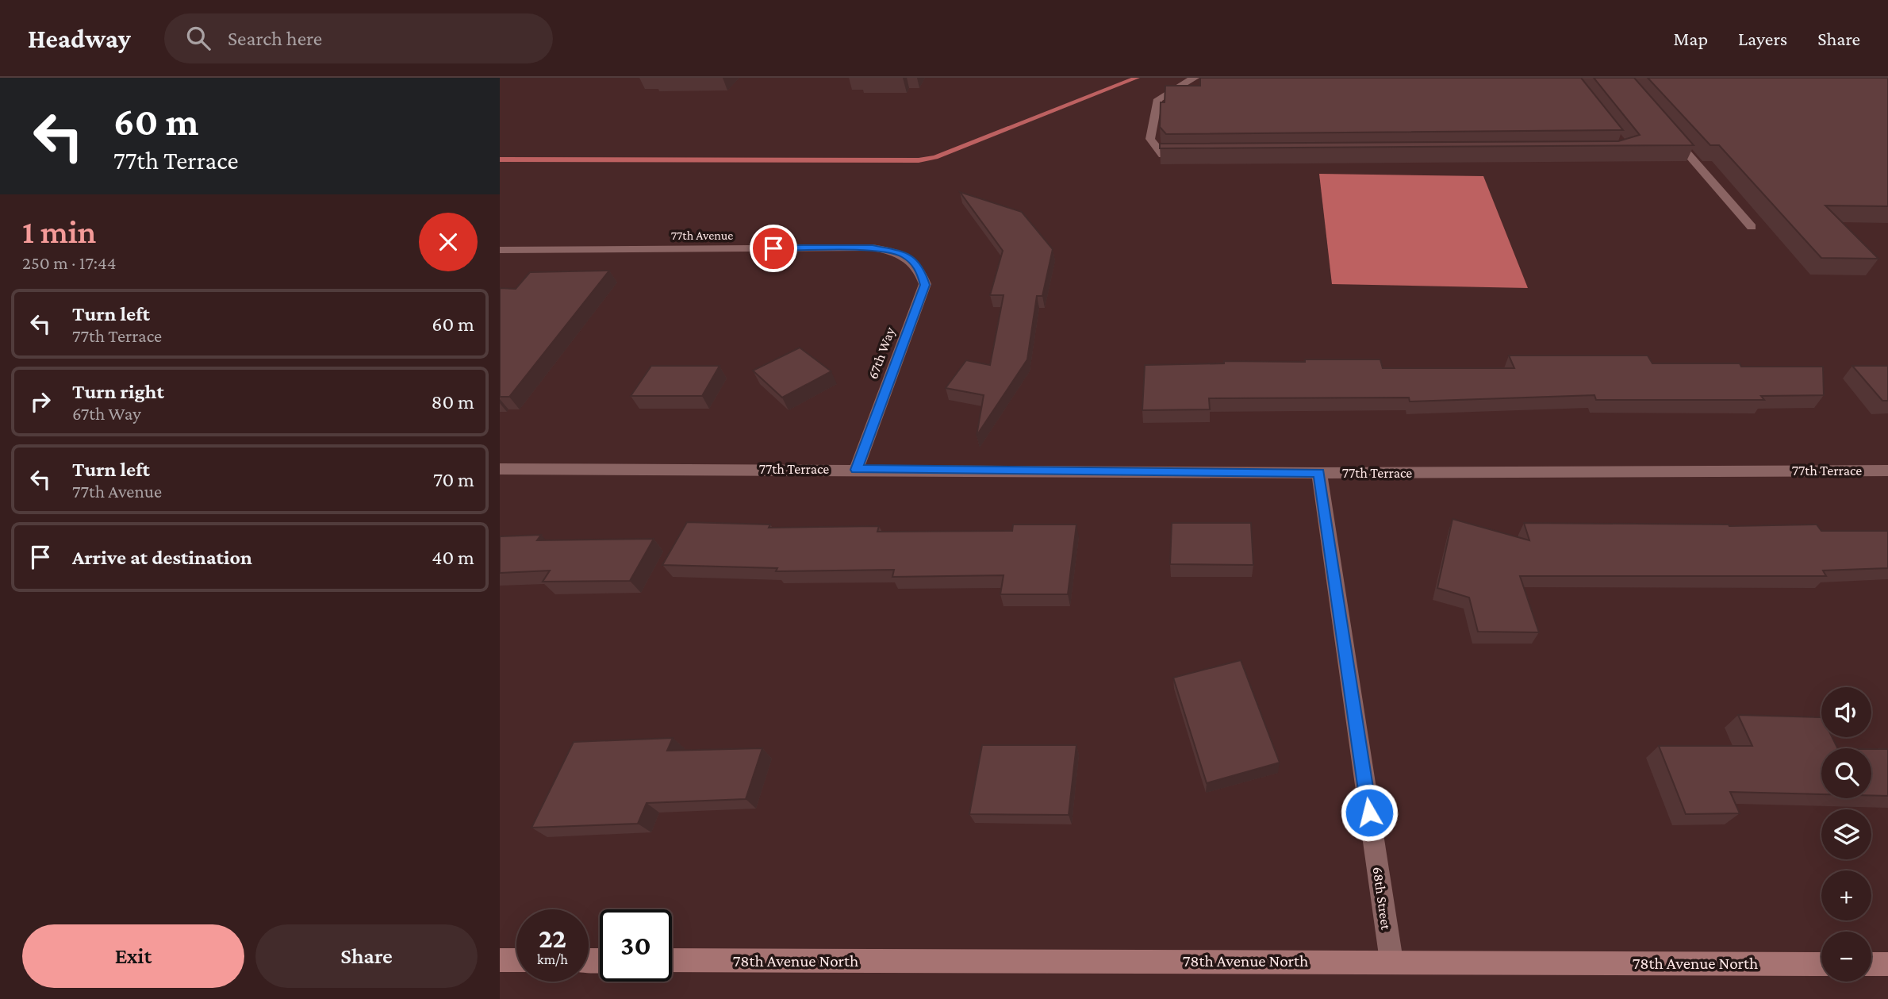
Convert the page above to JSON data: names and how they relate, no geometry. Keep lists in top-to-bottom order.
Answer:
{
  "streets": {
    "street": [
      "77th Avenue",
      "67th Way",
      "77th Terrace",
      "68th Street",
      "78th Avenue North"
    ]
  },
  "crossings": [
    ["77th Avenue", "67th Way"],
    ["67th Way", "77th Terrace"],
    ["77th Terrace", "68th Street"],
    ["68th Street", "78th Avenue North"]
  ],
  "page": {
    "header": "Headway",
    "search": "Search here",
    "nav": ["Map", "Layers", "Share"],
    "turn": ["60 m", "77th Terrace"],
    "heading": ["1 min", "250 m · 17:44"],
    "list": [
      {
        "name": "Turn left",
        "note": "77th Terrace",
        "value": "60 m"
      },
      {
        "name": "Turn right",
        "note": "67th Way",
        "value": "80 m"
      },
      {
        "name": "Turn left",
        "note": "77th Avenue",
        "value": "70 m"
      },
      {
        "name": "Arrive at destination",
        "value": "40 m"
      }
    ],
    "map_buttons": ["+", "−"],
    "speed": "22 km/h",
    "limit": "30",
    "buttons": ["Exit", "Share"]
  }
}
